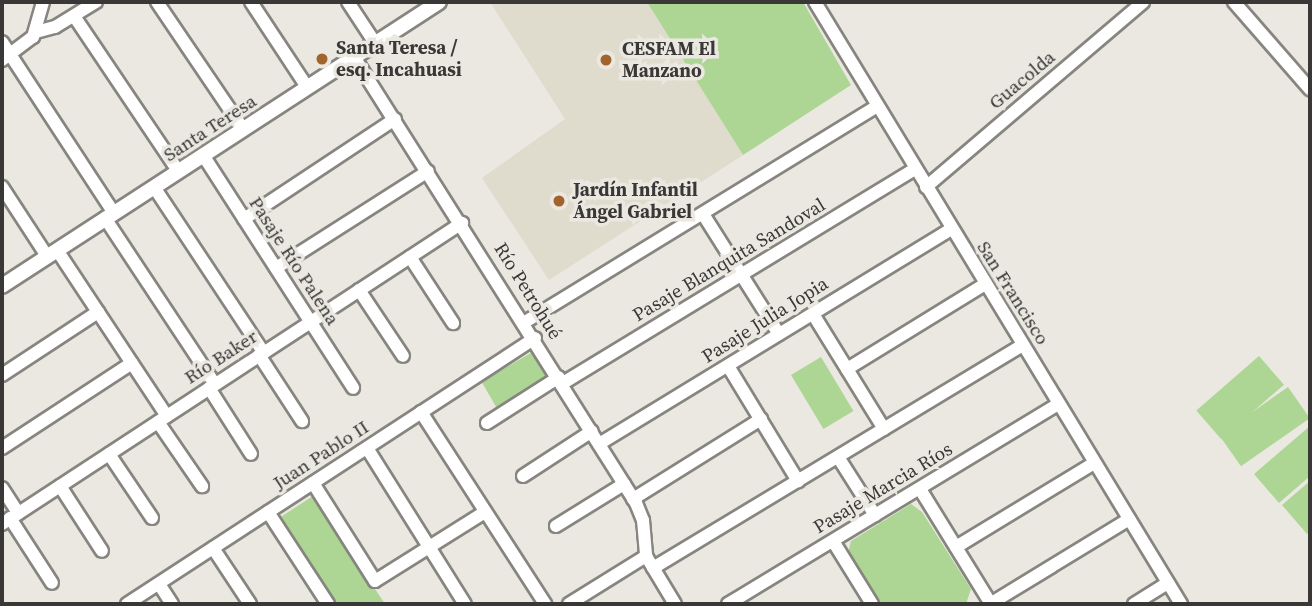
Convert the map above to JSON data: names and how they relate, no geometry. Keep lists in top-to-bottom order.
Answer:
{
  "streets": {
    "street": [
      "Guacolda",
      "Santa Teresa",
      "Pasaje Blanquita Sandoval",
      "Pasaje Río Palena",
      "Río Petrohué",
      "San Francisco",
      "Pasaje Julia Jopia",
      "Río Baker",
      "Juan Pablo II",
      "Pasaje Marcia Ríos"
    ]
  },
  "crossings": [
    ["Guacolda", "San Francisco"],
    ["Santa Teresa", "Pasaje Río Palena"],
    ["Santa Teresa", "Río Petrohué"],
    ["Pasaje Blanquita Sandoval", "Río Petrohué"],
    ["Pasaje Blanquita Sandoval", "San Francisco"],
    ["Pasaje Río Palena", "Río Baker"],
    ["Río Petrohué", "Pasaje Julia Jopia"],
    ["Río Petrohué", "Río Baker"],
    ["Río Petrohué", "Juan Pablo II"],
    ["San Francisco", "Pasaje Julia Jopia"],
    ["San Francisco", "Pasaje Marcia Ríos"]
  ],
  "places": ["Santa Teresa / esq. Incahuasi", "CESFAM El Manzano", "Jardín Infantil Ángel Gabriel"]
}
